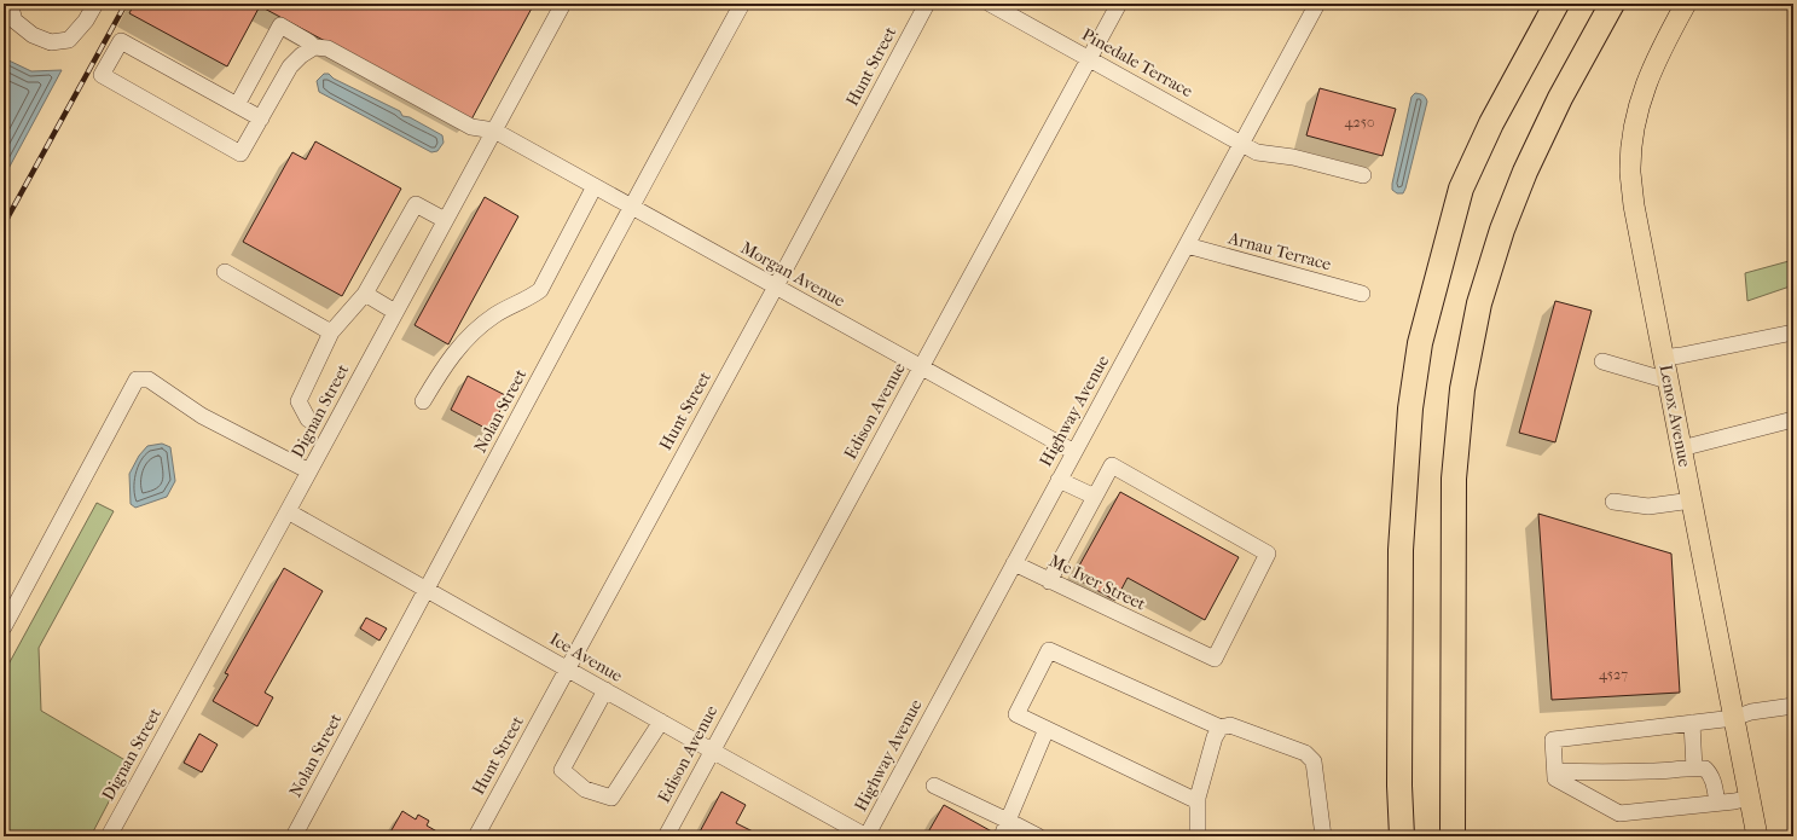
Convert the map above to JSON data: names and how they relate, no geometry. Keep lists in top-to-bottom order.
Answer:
{
  "streets": {
    "main road": ["Lenox Avenue"],
    "street": [
      "Pinedale Terrace",
      "Hunt Street",
      "Arnau Terrace",
      "Morgan Avenue",
      "Dignan Street",
      "Nolan Street",
      "Edison Avenue",
      "Highway Avenue",
      "Mc Iver Street",
      "Ice Avenue"
    ]
  },
  "crossings": [
    ["Pinedale Terrace", "Edison Avenue"],
    ["Pinedale Terrace", "Highway Avenue"],
    ["Hunt Street", "Morgan Avenue"],
    ["Hunt Street", "Ice Avenue"],
    ["Arnau Terrace", "Highway Avenue"],
    ["Morgan Avenue", "Dignan Street"],
    ["Morgan Avenue", "Nolan Street"],
    ["Morgan Avenue", "Edison Avenue"],
    ["Morgan Avenue", "Highway Avenue"],
    ["Dignan Street", "Ice Avenue"],
    ["Nolan Street", "Ice Avenue"],
    ["Edison Avenue", "Ice Avenue"],
    ["Highway Avenue", "Mc Iver Street"],
    ["Highway Avenue", "Ice Avenue"]
  ],
  "house_numbers": ["4250", "4527"]
}
